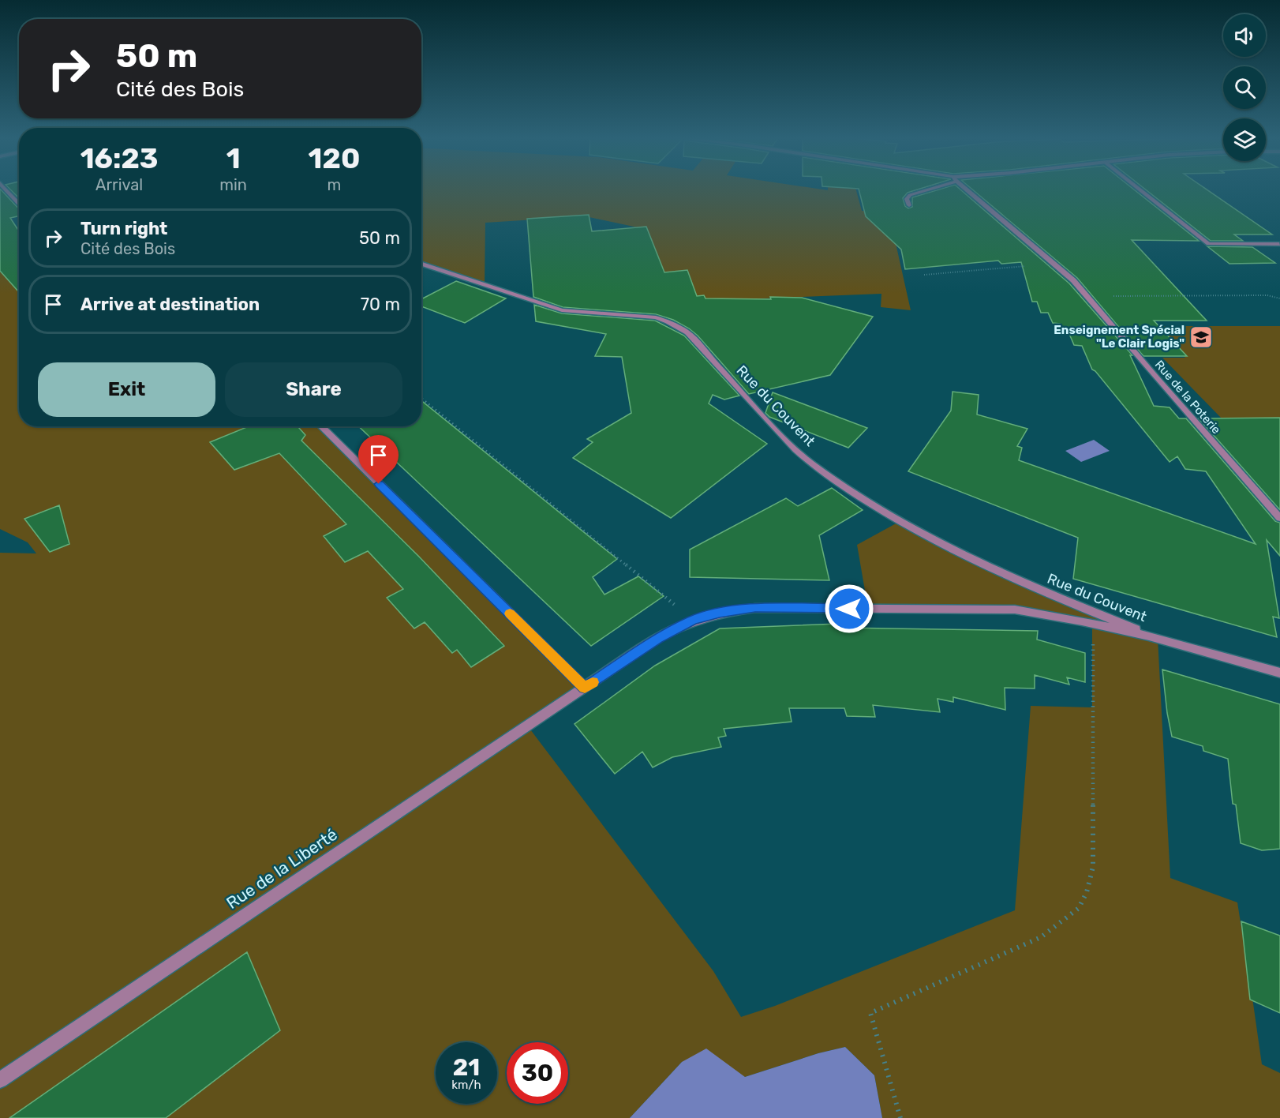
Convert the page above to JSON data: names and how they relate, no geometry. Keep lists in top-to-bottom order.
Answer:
{
  "streets": {
    "street": ["Rue de la Poterie", "Rue du Couvent", "Rue de la Liberté"]
  },
  "crossings": [
    ["Rue du Couvent", "Rue de la Liberté"]
  ],
  "places": {
    "school or university": ["Enseignement Spécial \"Le Clair Logis\""]
  },
  "page": {
    "turn": ["50 m", "Cité des Bois"],
    "eta": [
      "16:23",
      "Arrival",
      "1",
      "min",
      "120",
      "m"
    ],
    "list": [
      {
        "name": "Turn right",
        "note": "Cité des Bois",
        "value": "50 m"
      },
      {
        "name": "Arrive at destination",
        "value": "70 m"
      }
    ],
    "buttons": ["Exit", "Share"],
    "speed": "21 km/h",
    "limit": "30"
  }
}
